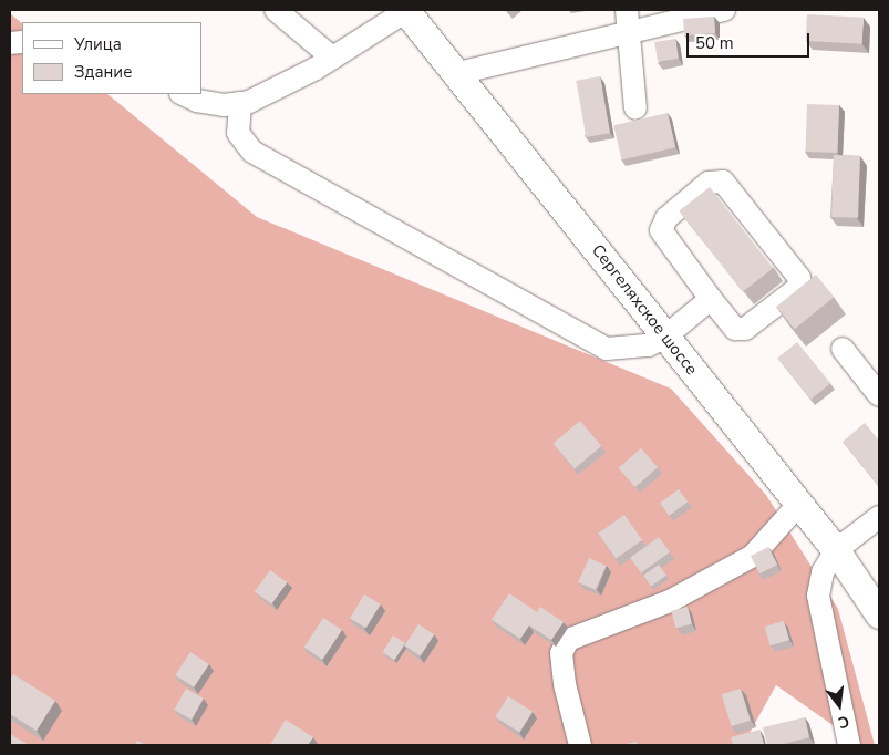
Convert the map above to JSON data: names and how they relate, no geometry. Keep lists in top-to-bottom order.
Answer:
{
  "streets": {
    "main road": ["Сергеляхское шоссе"]
  },
  "legend": ["Улица", "Здание"],
  "scale_bar": "50 m",
  "north": "bottom"
}
